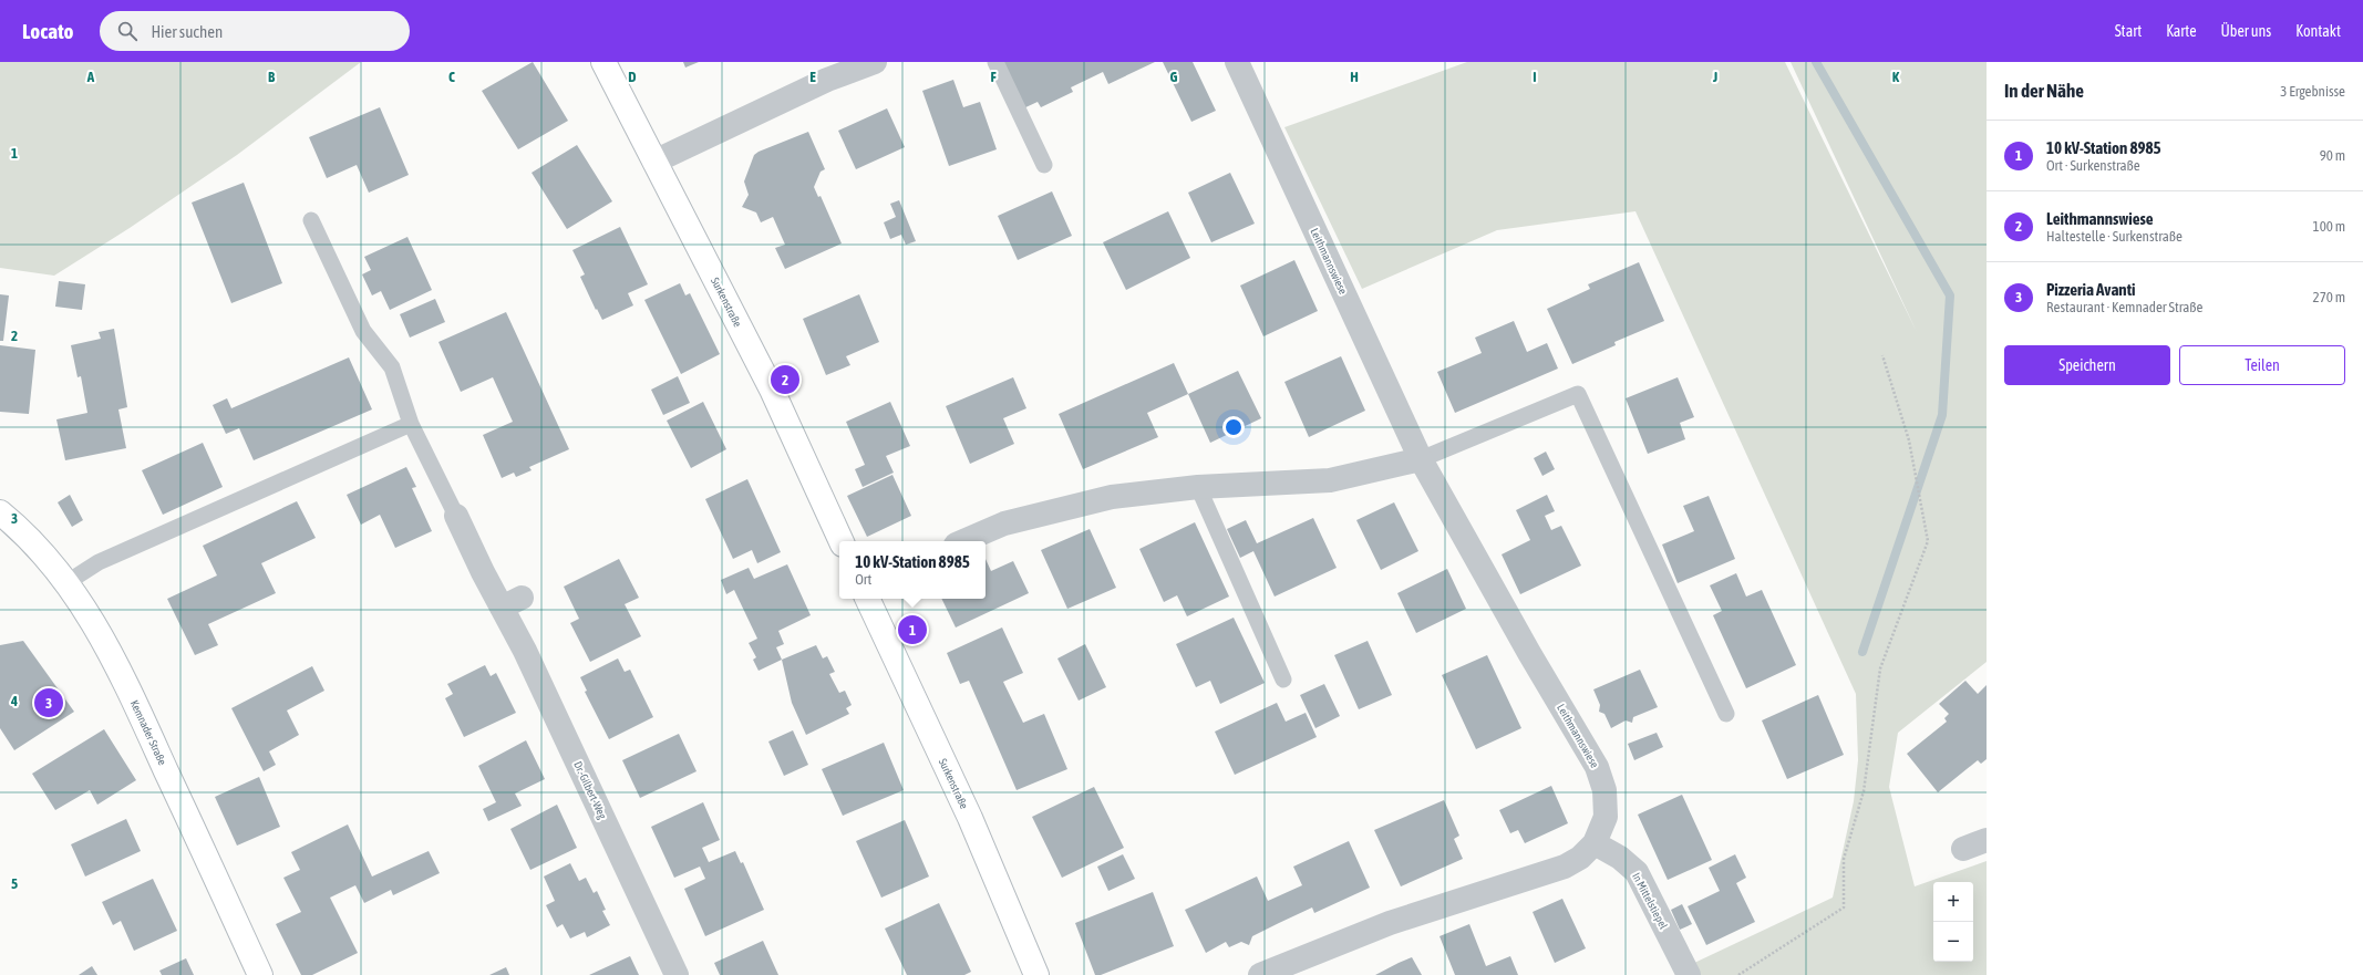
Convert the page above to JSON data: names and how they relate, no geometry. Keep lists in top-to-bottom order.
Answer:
{
  "streets": {
    "street": [
      "Leithmannswiese",
      "Surkenstraße",
      "Kemnader Straße",
      "Dr.-Gilbert-Weg",
      "In Mittelstiepel"
    ]
  },
  "crossings": [
    ["Leithmannswiese", "In Mittelstiepel"]
  ],
  "page": {
    "header": "Locato",
    "search": "Hier suchen",
    "nav": [
      "Start",
      "Karte",
      "Über uns",
      "Kontakt"
    ],
    "heading": ["In der Nähe", "3 Ergebnisse"],
    "list": [
      {
        "mark": "1",
        "name": "10 kV-Station 8985",
        "note": "Ort · Surkenstraße",
        "value": "90 m"
      },
      {
        "mark": "2",
        "name": "Leithmannswiese",
        "note": "Haltestelle · Surkenstraße",
        "value": "100 m"
      },
      {
        "mark": "3",
        "name": "Pizzeria Avanti",
        "note": "Restaurant · Kemnader Straße",
        "value": "270 m"
      }
    ],
    "buttons": ["Speichern", "Teilen"],
    "pins": ["2", "1", "3"],
    "popup": ["10 kV-Station 8985", "Ort"],
    "map_buttons": ["+", "−"]
  },
  "grid": {
    "columns": [
      "A",
      "B",
      "C",
      "D",
      "E",
      "F",
      "G",
      "H",
      "I",
      "J",
      "K"
    ],
    "rows": [
      "1",
      "2",
      "3",
      "4",
      "5"
    ]
  }
}
